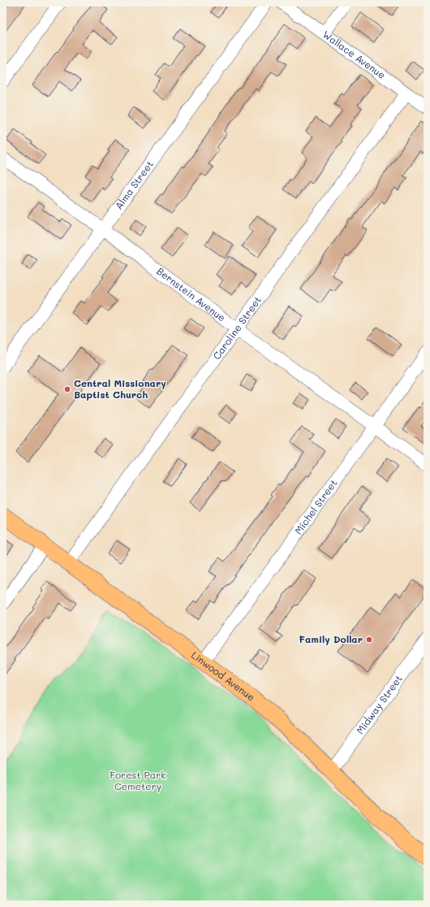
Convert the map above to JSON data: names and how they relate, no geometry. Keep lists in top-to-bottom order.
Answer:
{
  "streets": {
    "main road": ["Linwood Avenue"],
    "street": [
      "Wallace Avenue",
      "Alma Street",
      "Bernstein Avenue",
      "Caroline Street",
      "Michel Street",
      "Midway Street"
    ]
  },
  "crossings": [
    ["Wallace Avenue", "Caroline Street"],
    ["Alma Street", "Bernstein Avenue"],
    ["Bernstein Avenue", "Caroline Street"],
    ["Bernstein Avenue", "Michel Street"],
    ["Caroline Street", "Linwood Avenue"],
    ["Michel Street", "Linwood Avenue"],
    ["Linwood Avenue", "Midway Street"]
  ],
  "parks": ["Forest Park Cemetery"],
  "places": ["Central Missionary Baptist Church", "Family Dollar"]
}
